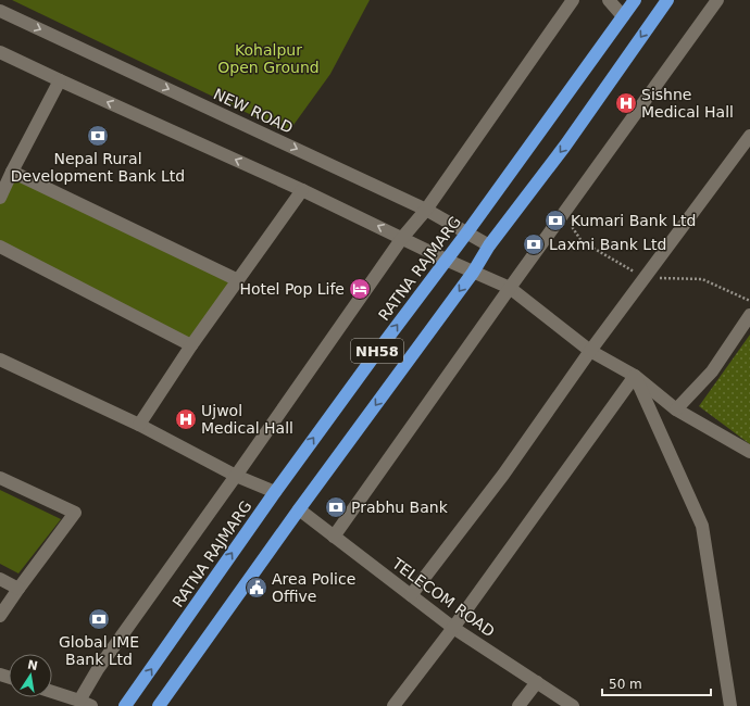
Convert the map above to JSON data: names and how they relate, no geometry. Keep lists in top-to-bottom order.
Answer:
{
  "streets": {
    "highway": ["RATNA RAJMARG", "NH58"],
    "street": ["NEW ROAD", "TELECOM ROAD"]
  },
  "crossings": [
    ["NEW ROAD", "RATNA RAJMARG"],
    ["NEW ROAD", "NH58"],
    ["NH58", "TELECOM ROAD"]
  ],
  "parks": ["Kohalpur Open Ground"],
  "places": {
    "hospital": ["Sishne Medical Hall", "Ujwol Medical Hall"],
    "bank": [
      "Nepal Rural Development Bank Ltd",
      "Kumari Bank Ltd",
      "Laxmi Bank Ltd",
      "Prabhu Bank",
      "Global IME Bank Ltd"
    ],
    "hotel": ["Hotel Pop Life"],
    "public building": ["Area Police Offive"]
  },
  "scale_bar": "50 m",
  "north": "top"
}
